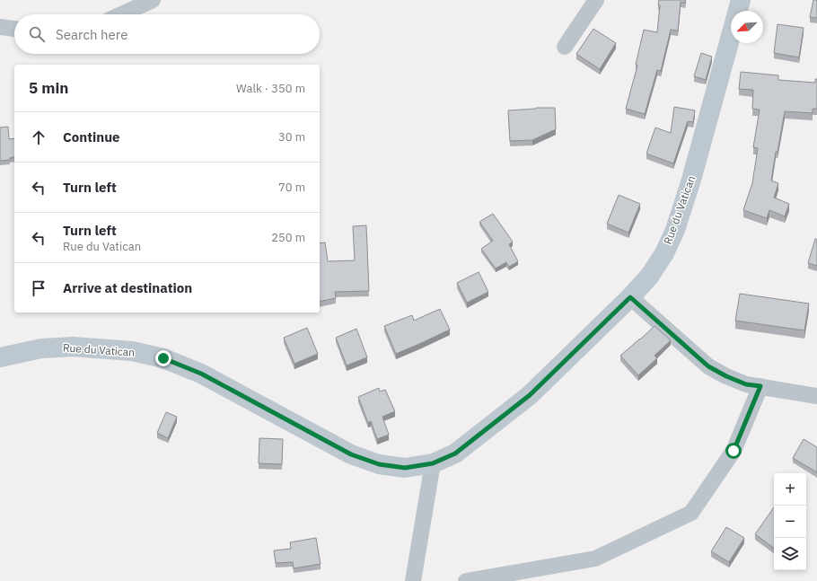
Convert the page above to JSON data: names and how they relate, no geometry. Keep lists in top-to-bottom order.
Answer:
{
  "streets": {
    "street": ["Rue du Vatican"]
  },
  "north": "bottom left",
  "page": {
    "search": "Search here",
    "heading": ["5 min", "Walk · 350 m"],
    "list": [
      ["Continue", "30 m"],
      ["Turn left", "70 m"],
      ["Turn left", "Rue du Vatican", "250 m"],
      "Arrive at destination"
    ],
    "map_buttons": ["+", "−"]
  }
}
